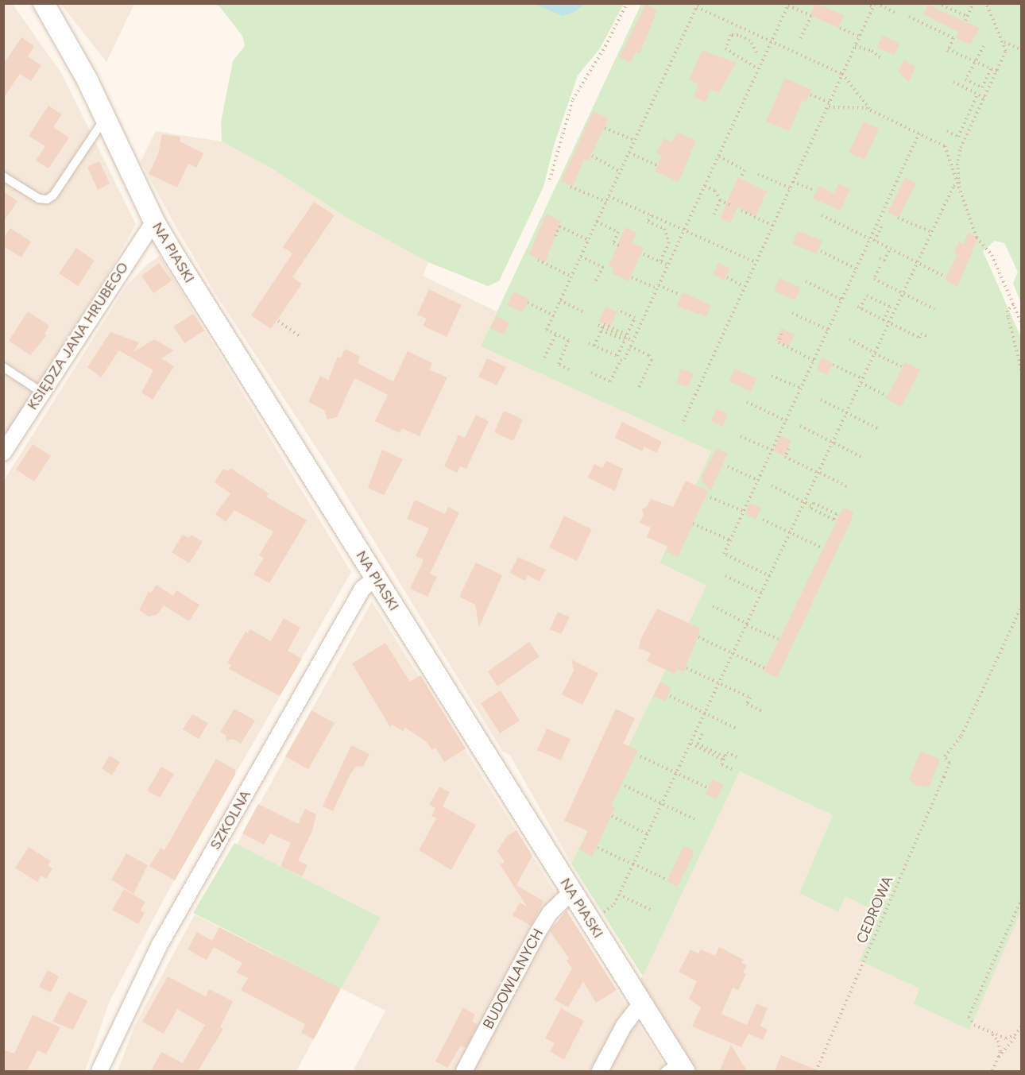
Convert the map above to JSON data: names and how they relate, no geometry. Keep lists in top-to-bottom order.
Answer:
{
  "streets": {
    "street": [
      "NA PIASKI",
      "KSIĘDZA JANA HRUBEGO",
      "SZKOLNA",
      "BUDOWLANYCH"
    ],
    "path": ["CEDROWA"]
  },
  "crossings": [
    ["NA PIASKI", "KSIĘDZA JANA HRUBEGO"],
    ["NA PIASKI", "SZKOLNA"],
    ["NA PIASKI", "BUDOWLANYCH"]
  ]
}
